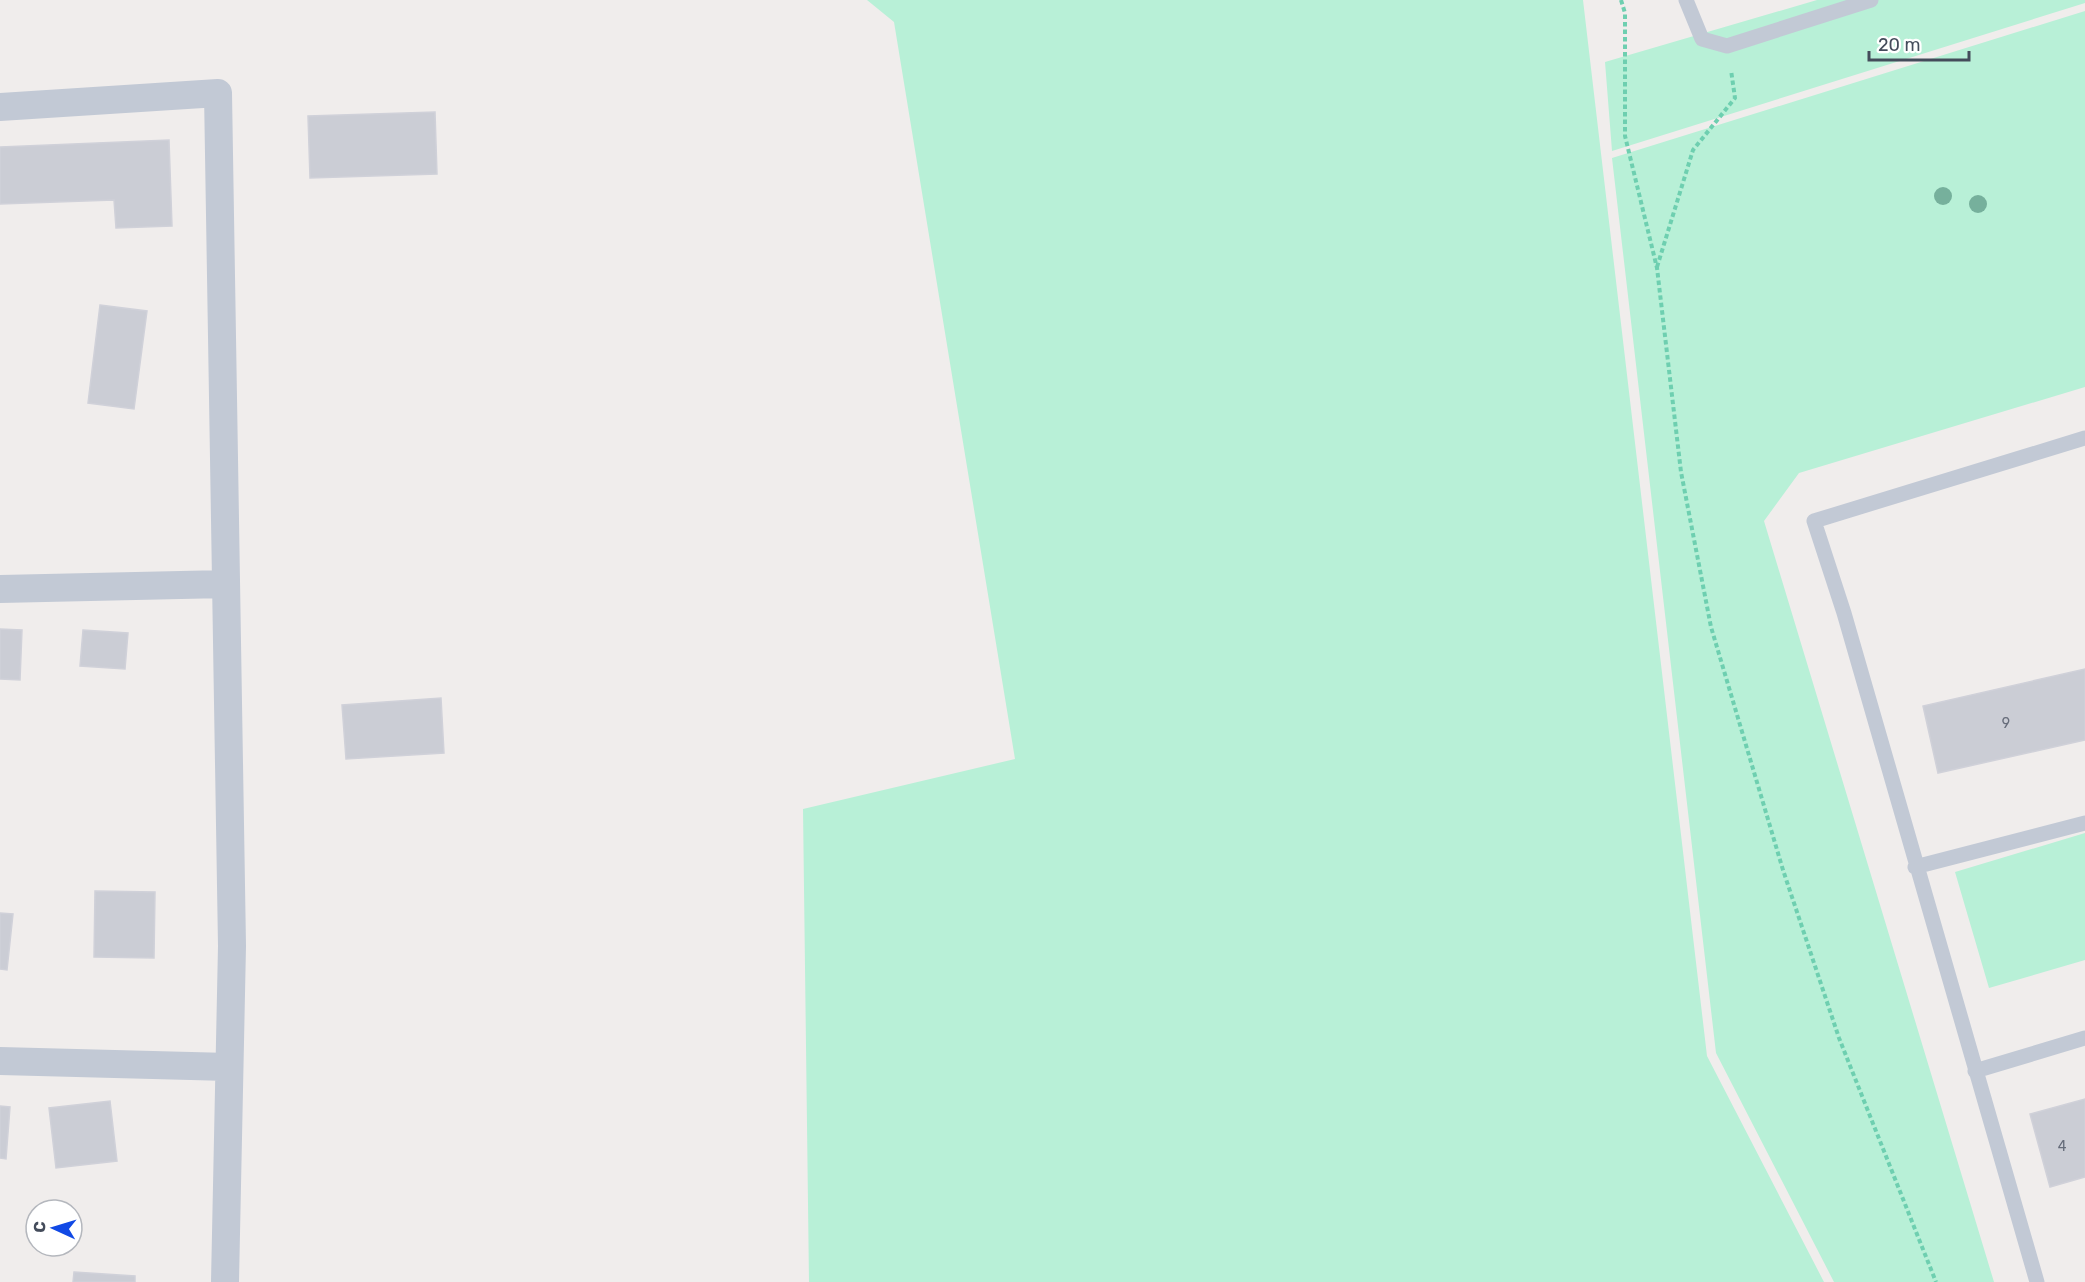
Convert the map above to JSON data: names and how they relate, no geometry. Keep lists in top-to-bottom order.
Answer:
{
  "house_numbers": ["9", "4"],
  "scale_bar": "20 m",
  "north": "left"
}
